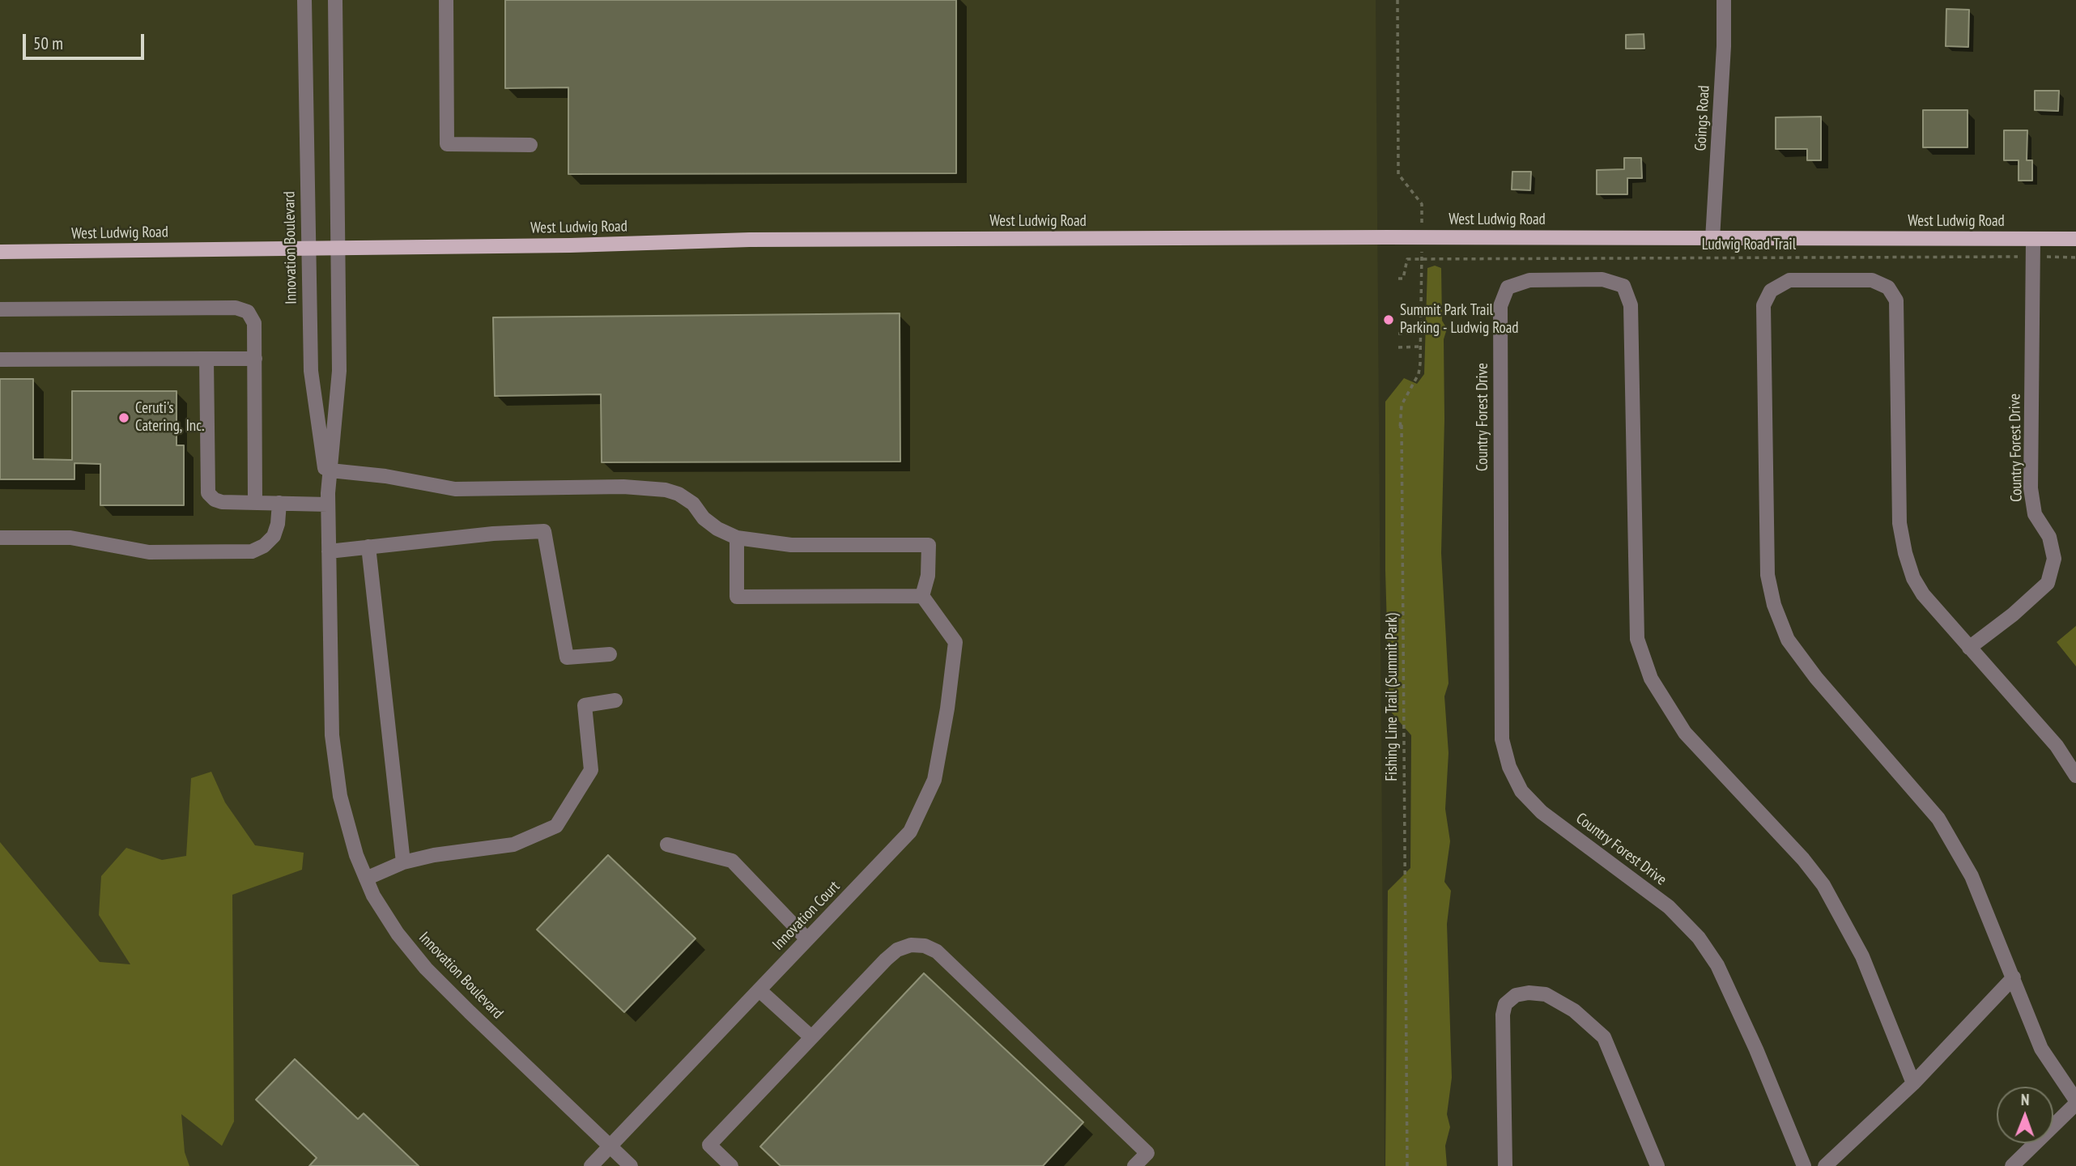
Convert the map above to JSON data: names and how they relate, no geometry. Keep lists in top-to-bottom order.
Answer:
{
  "streets": {
    "main road": ["West Ludwig Road"],
    "street": [
      "Goings Road",
      "Innovation Boulevard",
      "Country Forest Drive",
      "Innovation Court"
    ],
    "path": ["Ludwig Road Trail", "Fishing Line Trail (Summit Park)"]
  },
  "crossings": [
    ["Goings Road", "West Ludwig Road"],
    ["West Ludwig Road", "Innovation Boulevard"],
    ["West Ludwig Road", "Country Forest Drive"],
    ["Ludwig Road Trail", "Country Forest Drive"],
    ["Ludwig Road Trail", "Fishing Line Trail (Summit Park)"],
    ["Innovation Boulevard", "Innovation Court"]
  ],
  "places": ["Summit Park Trail Parking - Ludwig Road", "Ceruti's Catering, Inc."],
  "scale_bar": "50 m",
  "north": "top"
}
